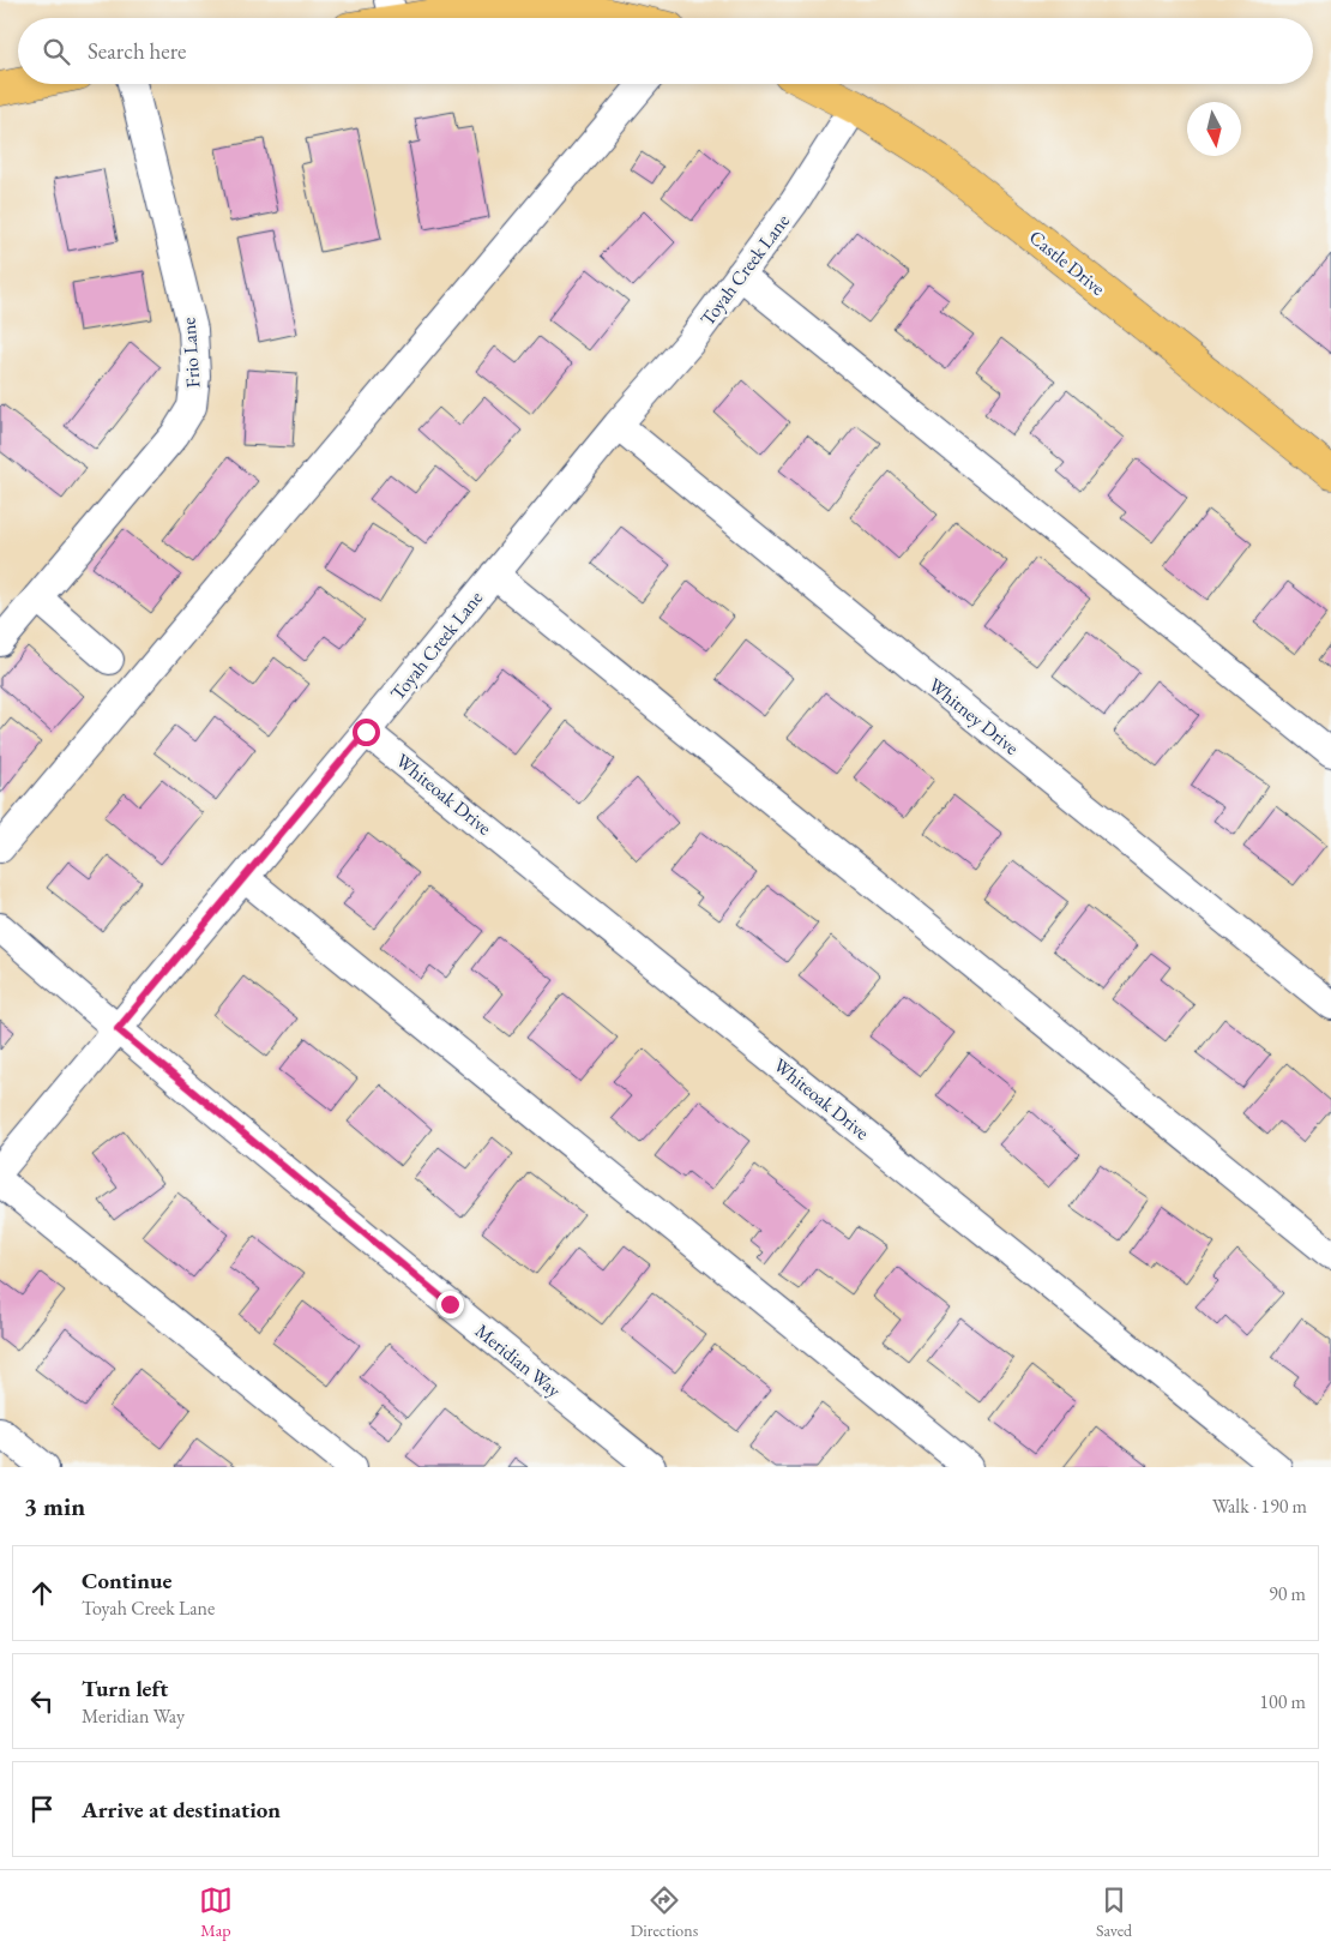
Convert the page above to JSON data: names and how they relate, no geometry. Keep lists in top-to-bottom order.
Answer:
{
  "streets": {
    "main road": ["Castle Drive"],
    "street": [
      "Toyah Creek Lane",
      "Frio Lane",
      "Whitney Drive",
      "Whiteoak Drive",
      "Meridian Way"
    ]
  },
  "crossings": [
    ["Castle Drive", "Toyah Creek Lane"],
    ["Toyah Creek Lane", "Whitney Drive"],
    ["Toyah Creek Lane", "Whiteoak Drive"],
    ["Toyah Creek Lane", "Meridian Way"]
  ],
  "north": "bottom",
  "page": {
    "search": "Search here",
    "heading": ["3 min", "Walk · 190 m"],
    "list": [
      ["Continue", "Toyah Creek Lane", "90 m"],
      ["Turn left", "Meridian Way", "100 m"],
      "Arrive at destination"
    ],
    "nav": ["Map", "Directions", "Saved"]
  }
}
